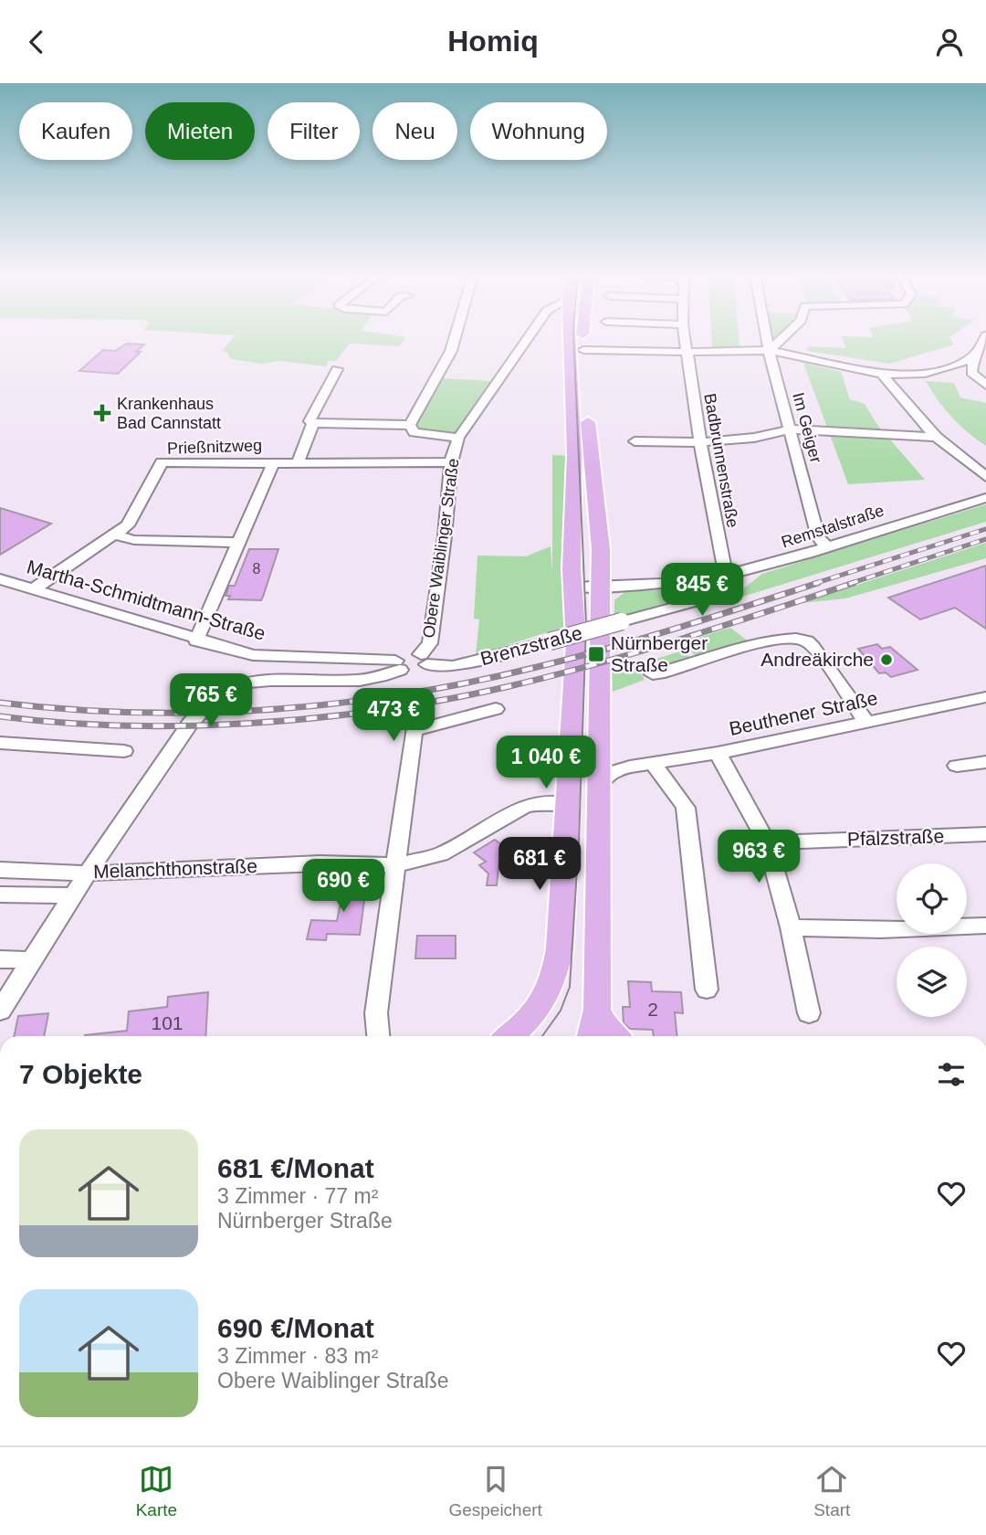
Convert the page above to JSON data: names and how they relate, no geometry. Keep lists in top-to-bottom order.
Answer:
{
  "streets": {
    "street": [
      "Im Geiger",
      "Prießnitzweg",
      "Badbrunnenstraße",
      "Remstalstraße",
      "Obere Waiblinger Straße",
      "Martha-Schmidtmann-Straße",
      "Brenzstraße",
      "Beuthener Straße",
      "Pfalzstraße",
      "Melanchthonstraße"
    ]
  },
  "crossings": [
    ["Im Geiger", "Remstalstraße"],
    ["Prießnitzweg", "Obere Waiblinger Straße"],
    ["Prießnitzweg", "Martha-Schmidtmann-Straße"],
    ["Badbrunnenstraße", "Remstalstraße"],
    ["Badbrunnenstraße", "Brenzstraße"],
    ["Remstalstraße", "Brenzstraße"],
    ["Obere Waiblinger Straße", "Brenzstraße"]
  ],
  "places": {
    "health": ["Krankenhaus Bad Cannstatt"],
    "transit": ["Nürnberger Straße"],
    "other": ["Andreäkirche"]
  },
  "house_numbers": ["8", "2", "101"],
  "page": {
    "header": "Homiq",
    "chip": [
      "Kaufen",
      "Mieten",
      "Filter",
      "Neu",
      "Wohnung"
    ],
    "price": [
      "845 €",
      "765 €",
      "473 €",
      "1 040 €",
      "963 €",
      "681 €",
      "690 €"
    ],
    "heading": "7 Objekte",
    "list": [
      {
        "name": "681 €/Monat",
        "note": "3 Zimmer · 77 m² · Nürnberger Straße"
      },
      {
        "name": "690 €/Monat",
        "note": "3 Zimmer · 83 m² · Obere Waiblinger Straße"
      }
    ],
    "tabs": ["Karte", "Gespeichert", "Start"]
  }
}
